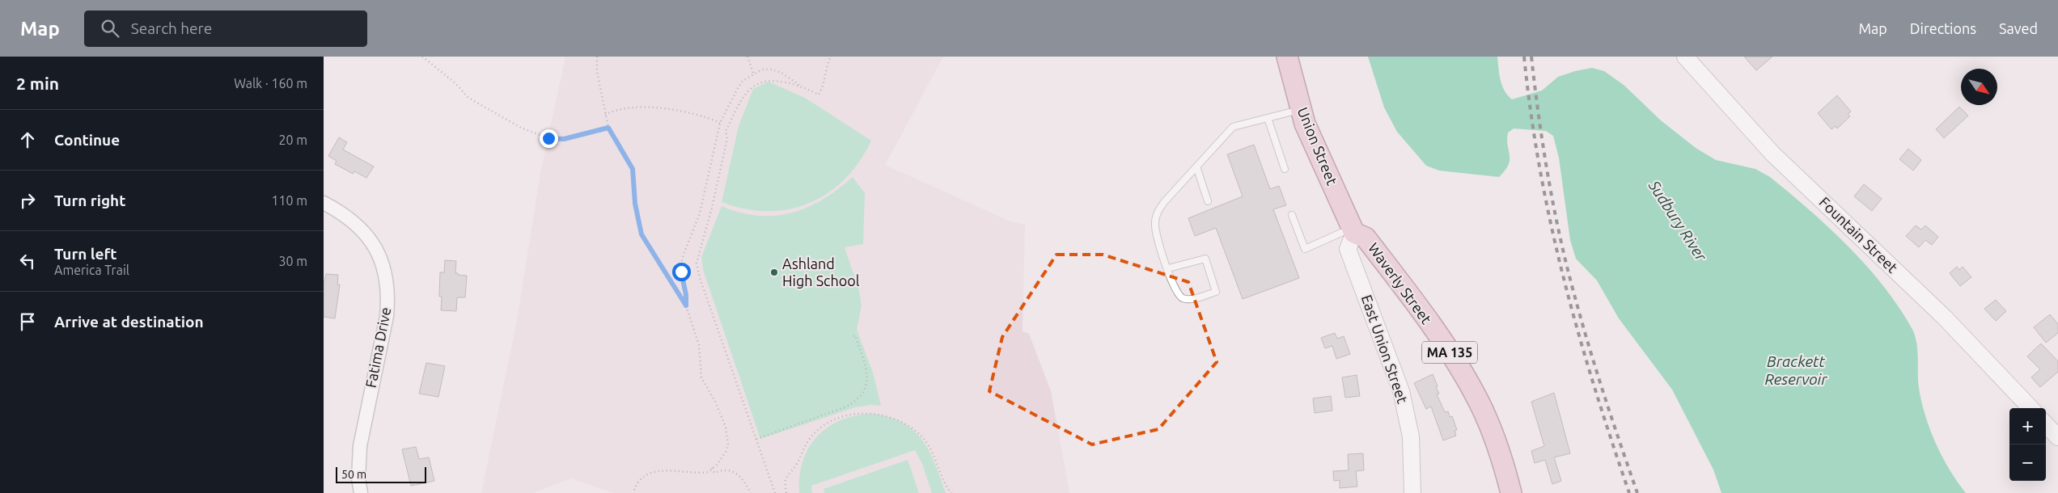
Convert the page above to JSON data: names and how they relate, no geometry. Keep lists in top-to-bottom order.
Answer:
{
  "streets": {
    "main road": ["Union Street", "Waverly Street", "MA 135"],
    "street": ["Fountain Street", "Fatima Drive", "East Union Street"]
  },
  "crossings": [
    ["Union Street", "Waverly Street"],
    ["Union Street", "East Union Street"],
    ["Waverly Street", "East Union Street"]
  ],
  "water": ["Sudbury River", "Brackett Reservoir"],
  "places": ["Ashland High School"],
  "scale_bar": "50 m",
  "north": "bottom right",
  "page": {
    "header": "Map",
    "search": "Search here",
    "nav": ["Map", "Directions", "Saved"],
    "heading": ["2 min", "Walk · 160 m"],
    "list": [
      ["Continue", "20 m"],
      ["Turn right", "110 m"],
      ["Turn left", "America Trail", "30 m"],
      "Arrive at destination"
    ],
    "map_buttons": ["+", "−"],
    "scale": "50 m"
  }
}
